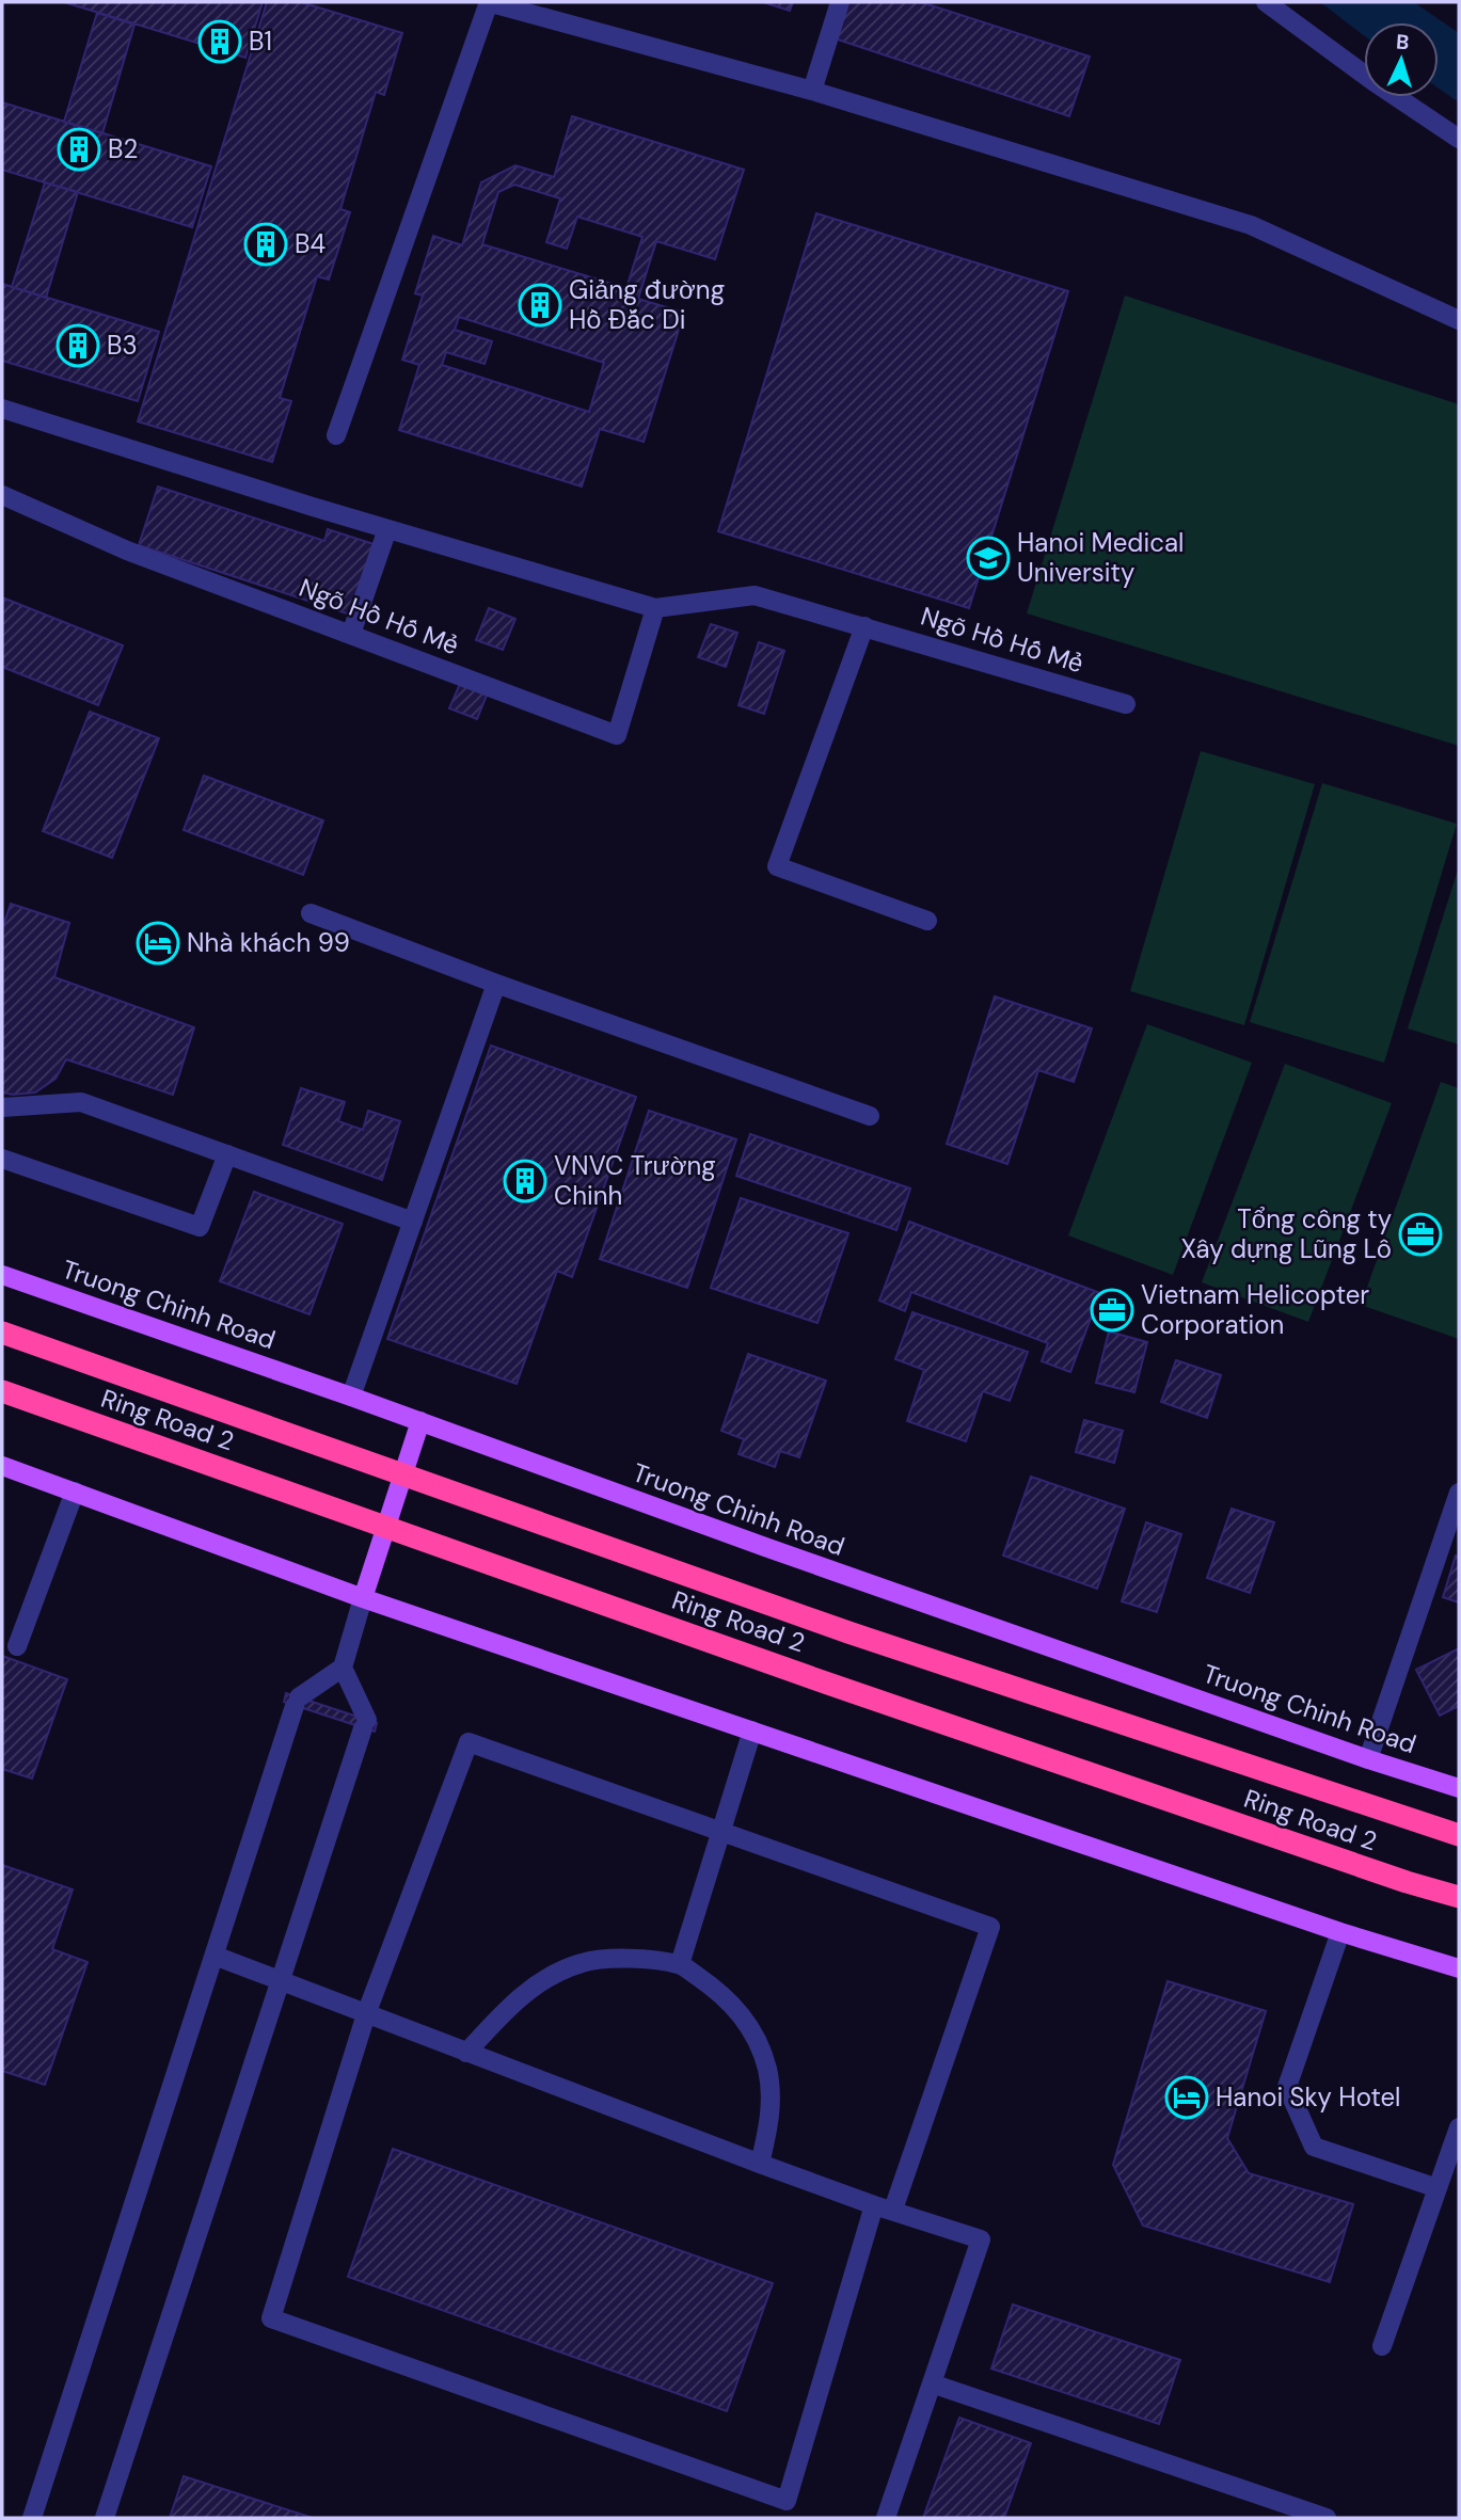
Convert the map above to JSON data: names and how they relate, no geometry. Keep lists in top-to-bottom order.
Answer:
{
  "streets": {
    "highway": ["Ring Road 2"],
    "main road": ["Truong Chinh Road"],
    "street": ["Ngõ Hồ Hố Mẻ"]
  },
  "places": {
    "building": [
      "B1",
      "B2",
      "B4",
      "Giảng đường Hồ Đắc Di",
      "B3",
      "VNVC Trường Chinh"
    ],
    "school or university": ["Hanoi Medical University"],
    "hotel": ["Nhà khách 99", "Hanoi Sky Hotel"],
    "office": ["Tổng công ty Xây dựng Lũng Lô", "Vietnam Helicopter Corporation"]
  },
  "north": "top"
}
